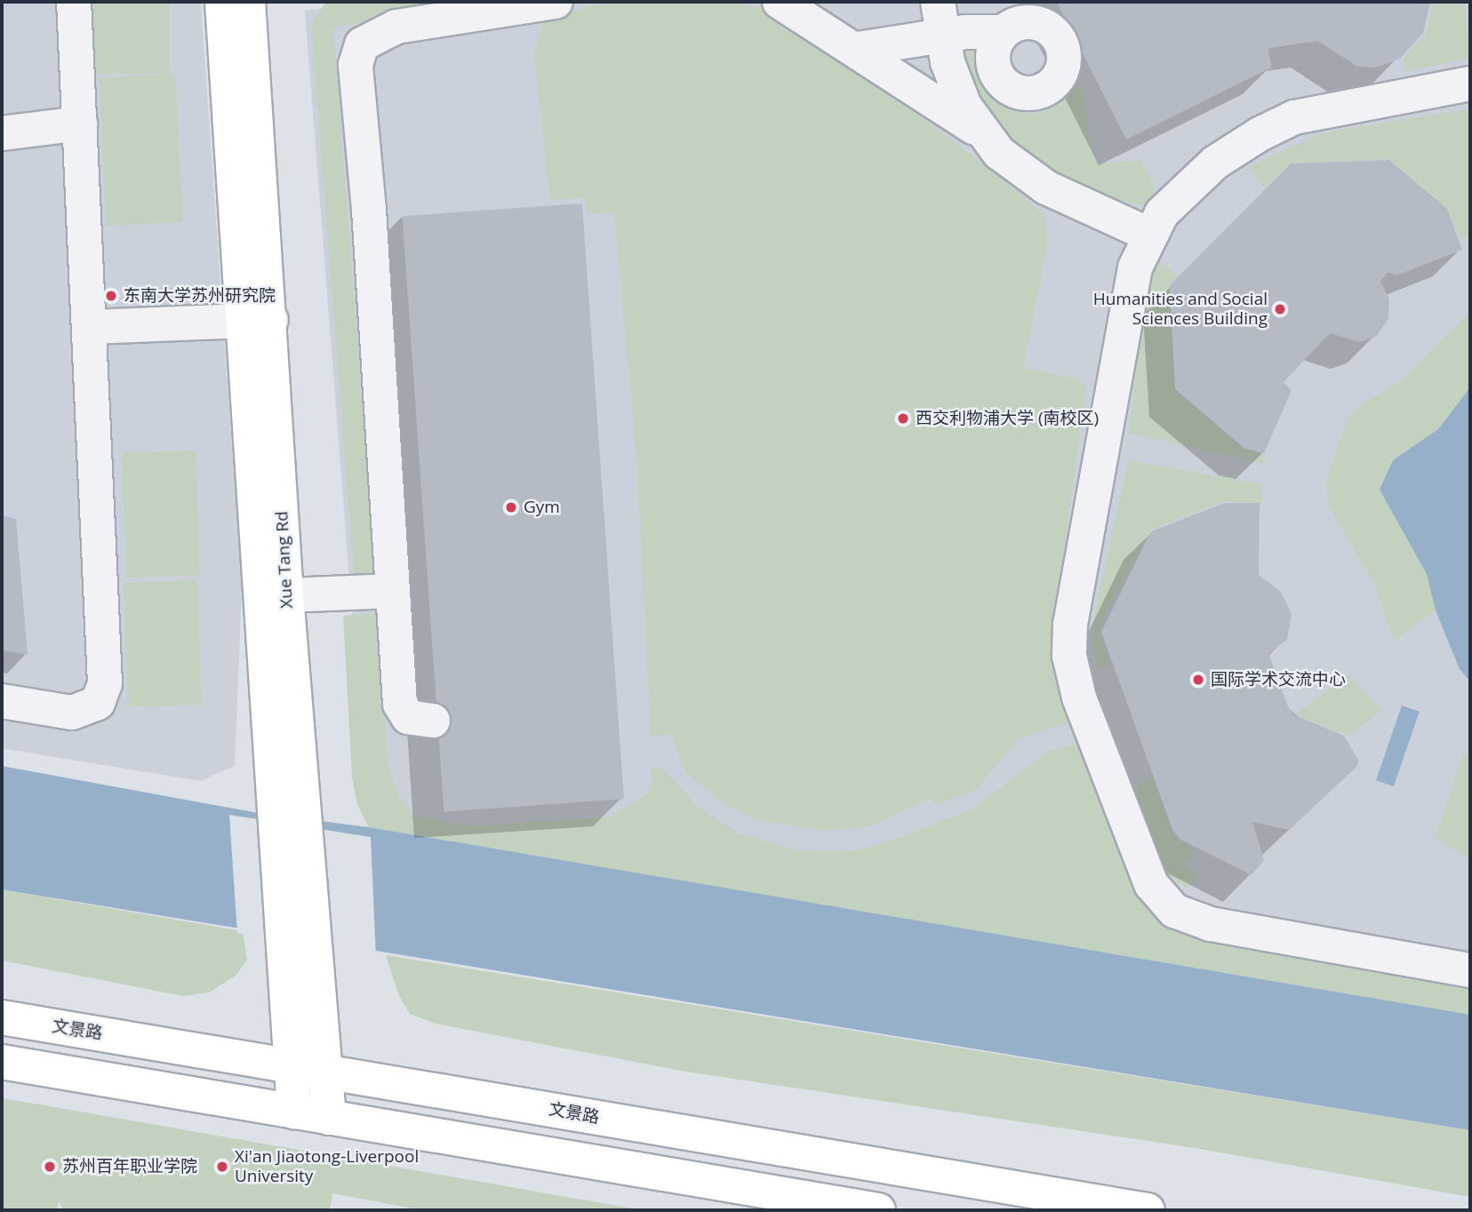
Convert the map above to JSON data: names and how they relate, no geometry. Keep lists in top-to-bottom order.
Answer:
{
  "streets": {
    "main road": ["Xue Tang Rd", "文景路"]
  },
  "crossings": [
    ["Xue Tang Rd", "文景路"]
  ],
  "places": [
    "东南大学苏州研究院",
    "Humanities and Social Sciences Building",
    "西交利物浦大学 (南校区)",
    "Gym",
    "国际学术交流中心",
    "苏州百年职业学院",
    "Xi'an Jiaotong-Liverpool University"
  ]
}
